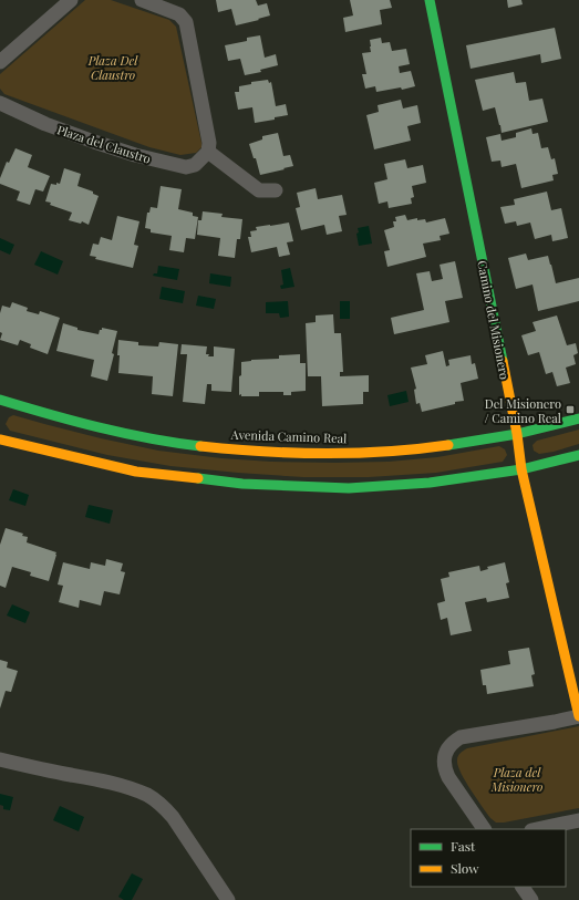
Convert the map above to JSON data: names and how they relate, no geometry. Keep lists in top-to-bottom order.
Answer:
{
  "streets": {
    "main road": ["Camino del Misionero", "Avenida Camino Real"],
    "street": ["Plaza del Claustro"]
  },
  "crossings": [
    ["Camino del Misionero", "Avenida Camino Real"]
  ],
  "parks": ["Plaza Del Claustro", "Plaza del Misionero"],
  "places": {
    "transit": ["Del Misionero / Camino Real"]
  },
  "legend": ["Fast", "Slow"]
}
